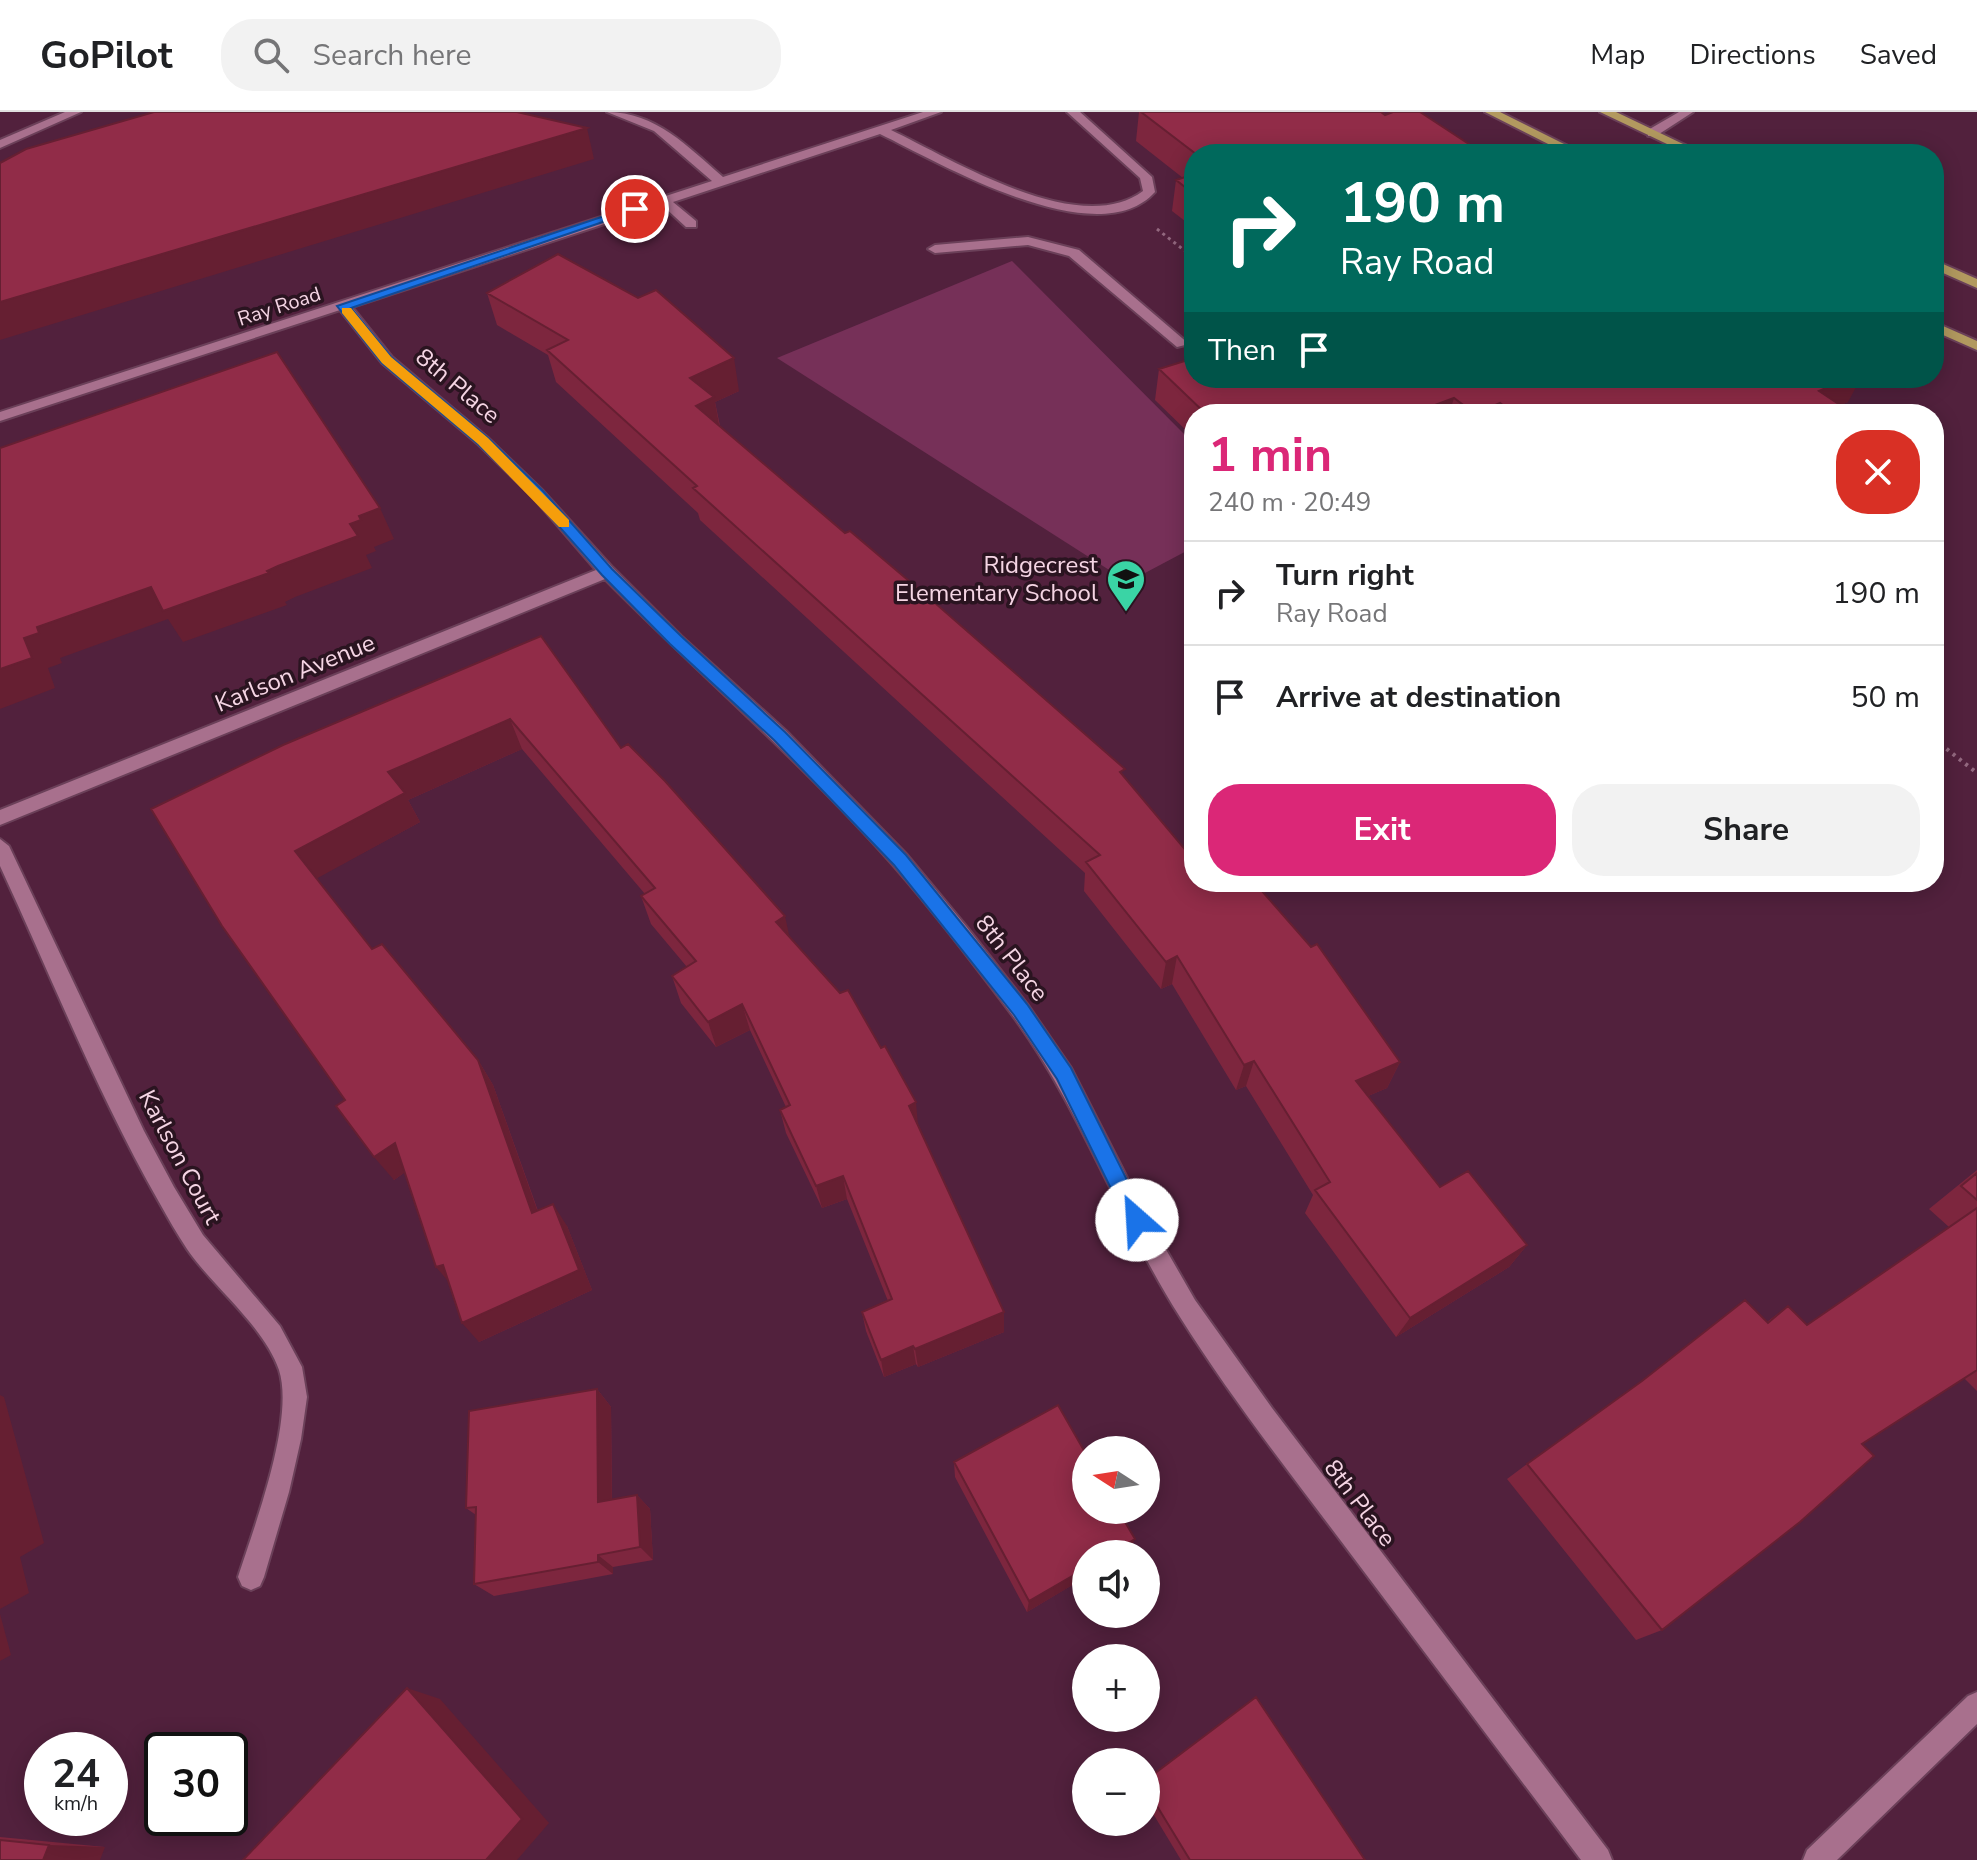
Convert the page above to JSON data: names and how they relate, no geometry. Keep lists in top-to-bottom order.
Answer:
{
  "streets": {
    "street": [
      "Ray Road",
      "8th Place",
      "Karlson Avenue",
      "Karlson Court"
    ]
  },
  "crossings": [
    ["Ray Road", "8th Place"],
    ["8th Place", "Karlson Avenue"]
  ],
  "places": {
    "school or university": ["Ridgecrest Elementary School"]
  },
  "north": "left",
  "page": {
    "header": "GoPilot",
    "search": "Search here",
    "nav": ["Map", "Directions", "Saved"],
    "turn": ["190 m", "Ray Road"],
    "then": "Then",
    "heading": ["1 min", "240 m · 20:49"],
    "list": [
      {
        "name": "Turn right",
        "note": "Ray Road",
        "value": "190 m"
      },
      {
        "name": "Arrive at destination",
        "value": "50 m"
      }
    ],
    "buttons": ["Exit", "Share"],
    "map_buttons": ["+", "−"],
    "speed": "24 km/h",
    "limit": "30"
  }
}
